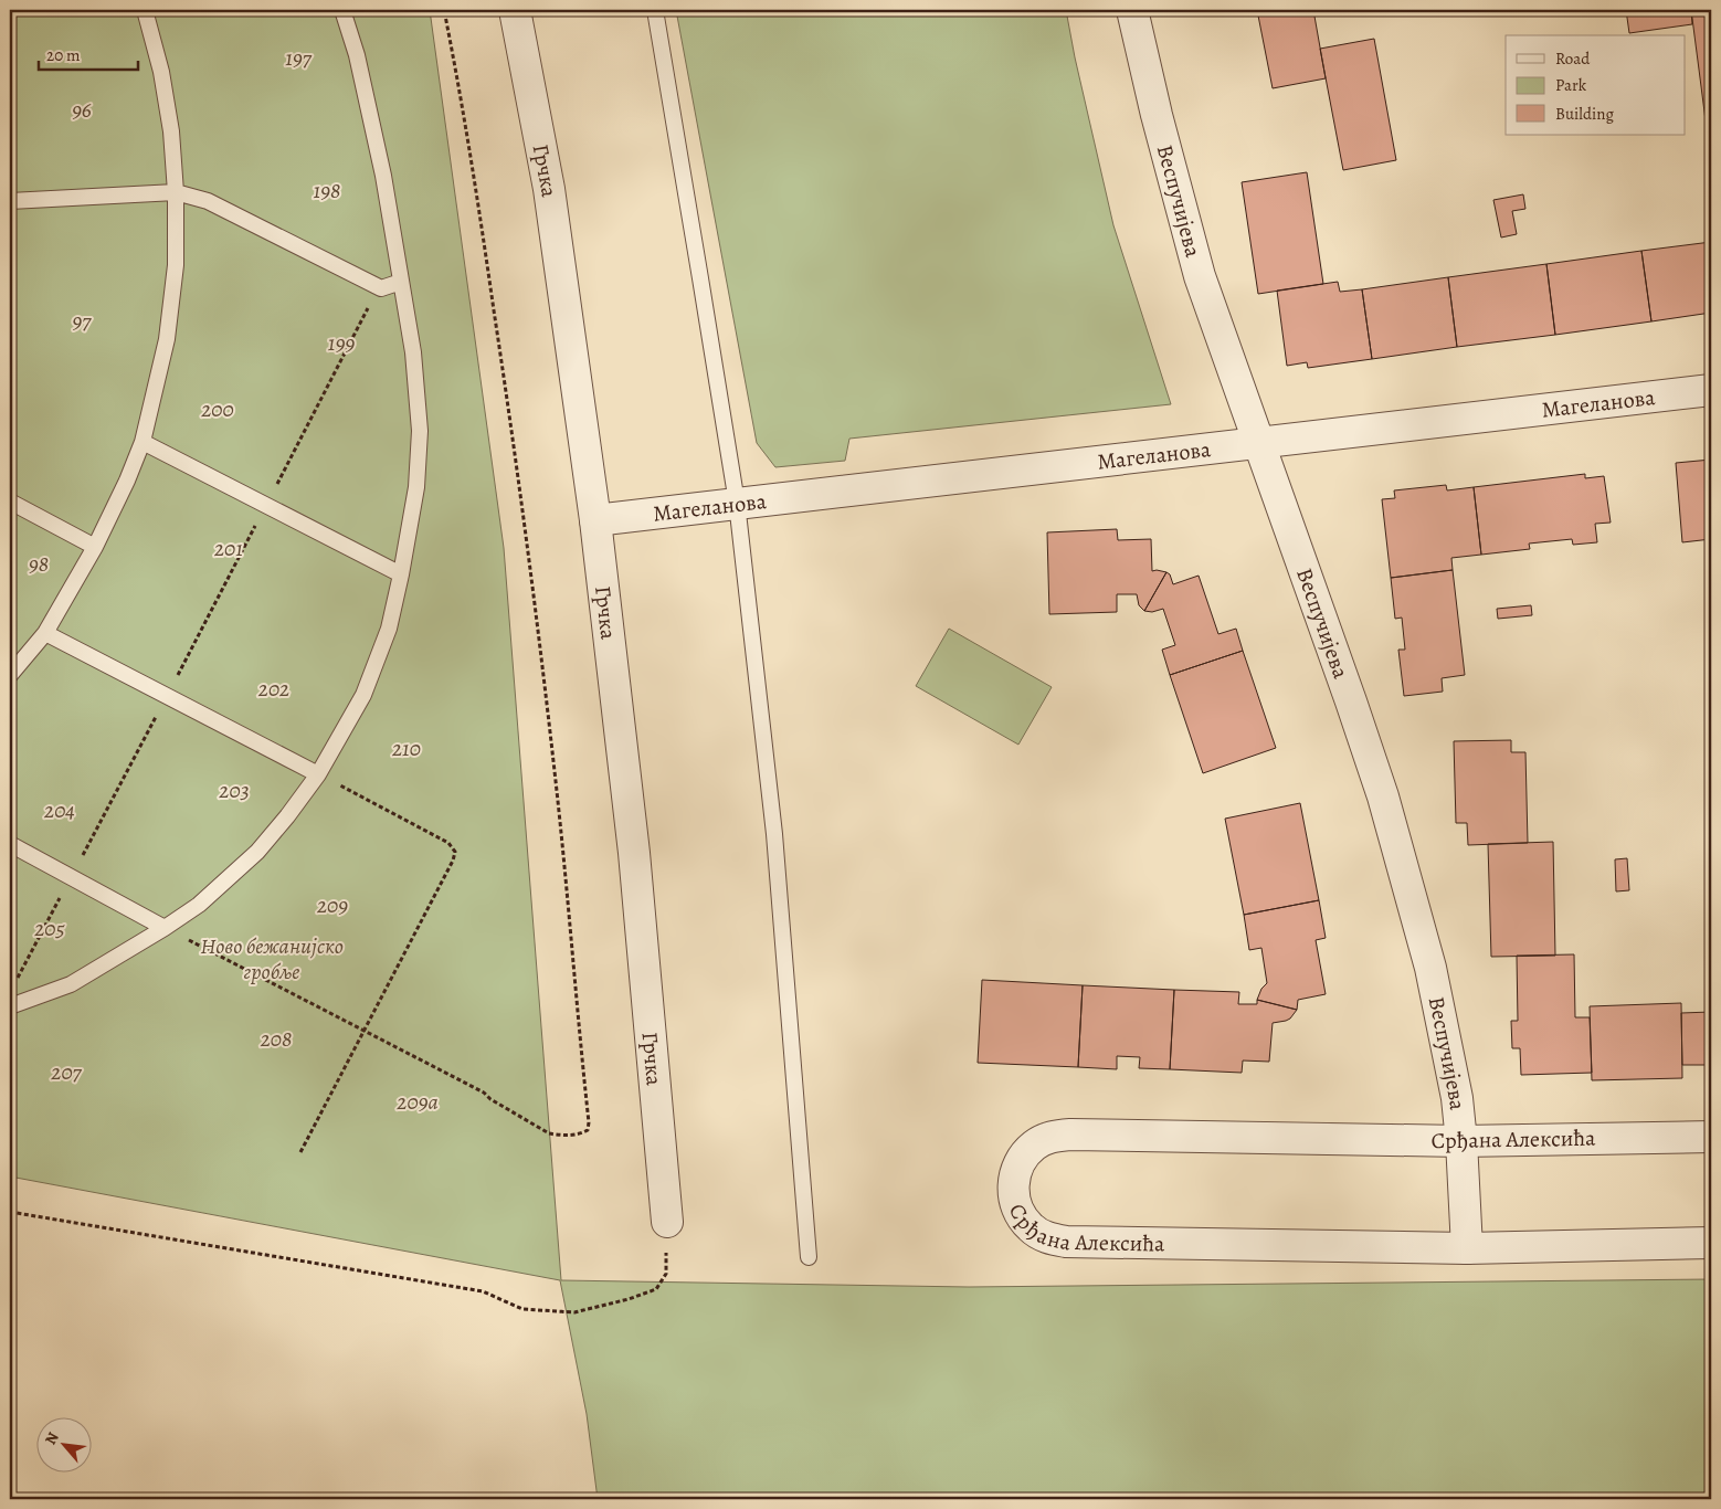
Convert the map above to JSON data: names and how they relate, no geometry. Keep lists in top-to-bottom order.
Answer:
{
  "streets": {
    "street": [
      "Грчка",
      "Веспучијева",
      "Магеланова",
      "Срђана Алексића"
    ]
  },
  "crossings": [
    ["Грчка", "Магеланова"],
    ["Веспучијева", "Магеланова"],
    ["Веспучијева", "Срђана Алексића"]
  ],
  "parks": [
    "197",
    "96",
    "198",
    "97",
    "199",
    "200",
    "201",
    "98",
    "202",
    "210",
    "203",
    "204",
    "209",
    "205",
    "Ново бежанијско гробље",
    "208",
    "207",
    "209a"
  ],
  "legend": ["Road", "Park", "Building"],
  "scale_bar": "20 m",
  "north": "top left"
}
